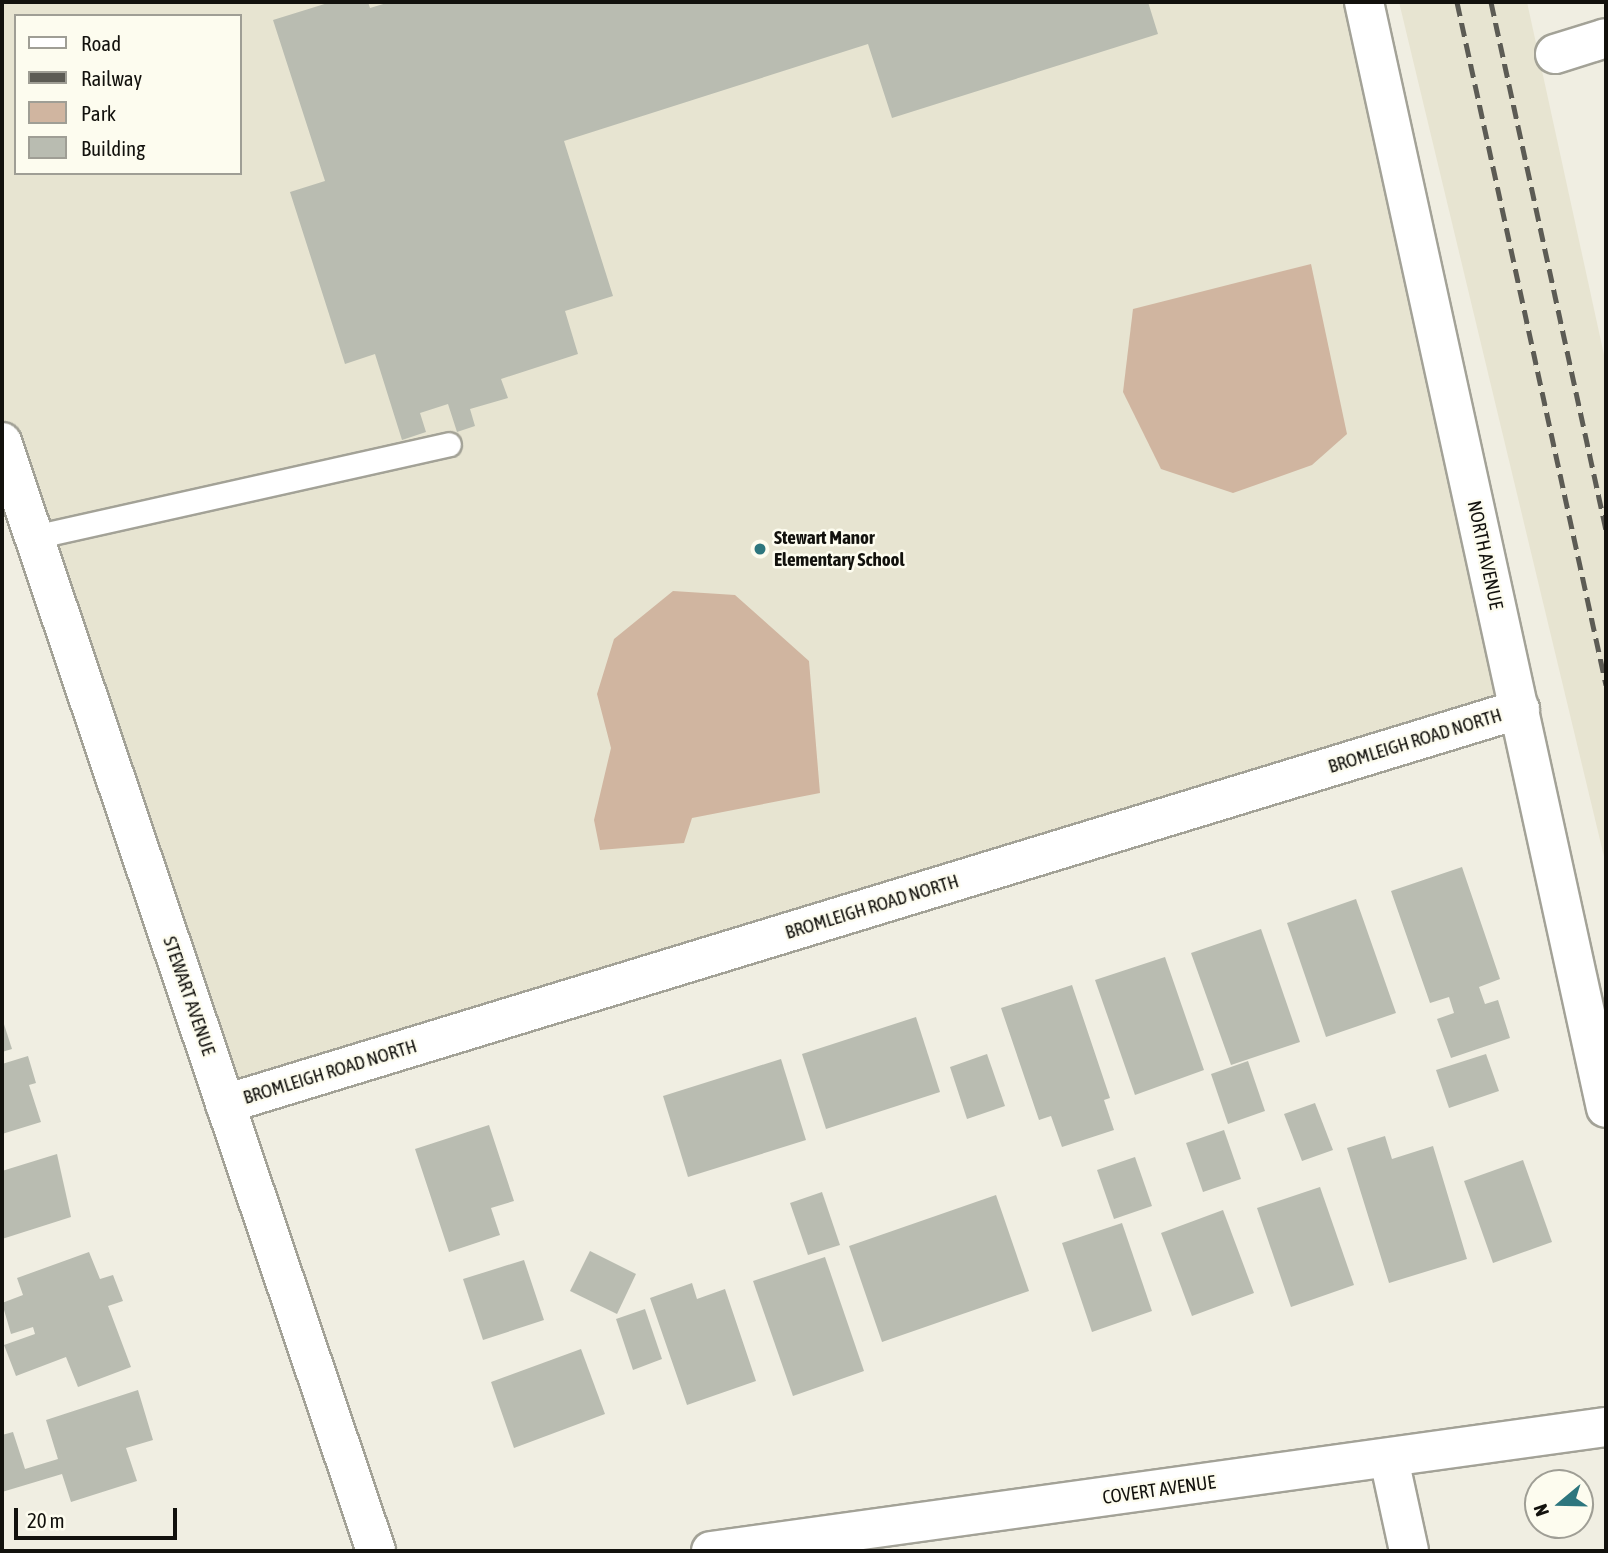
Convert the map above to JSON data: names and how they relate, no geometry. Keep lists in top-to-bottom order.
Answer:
{
  "streets": {
    "street": [
      "NORTH AVENUE",
      "BROMLEIGH ROAD NORTH",
      "STEWART AVENUE",
      "COVERT AVENUE"
    ]
  },
  "crossings": [
    ["NORTH AVENUE", "BROMLEIGH ROAD NORTH"],
    ["BROMLEIGH ROAD NORTH", "STEWART AVENUE"]
  ],
  "places": ["Stewart Manor Elementary School"],
  "legend": [
    "Road",
    "Railway",
    "Park",
    "Building"
  ],
  "scale_bar": "20 m",
  "north": "left"
}
